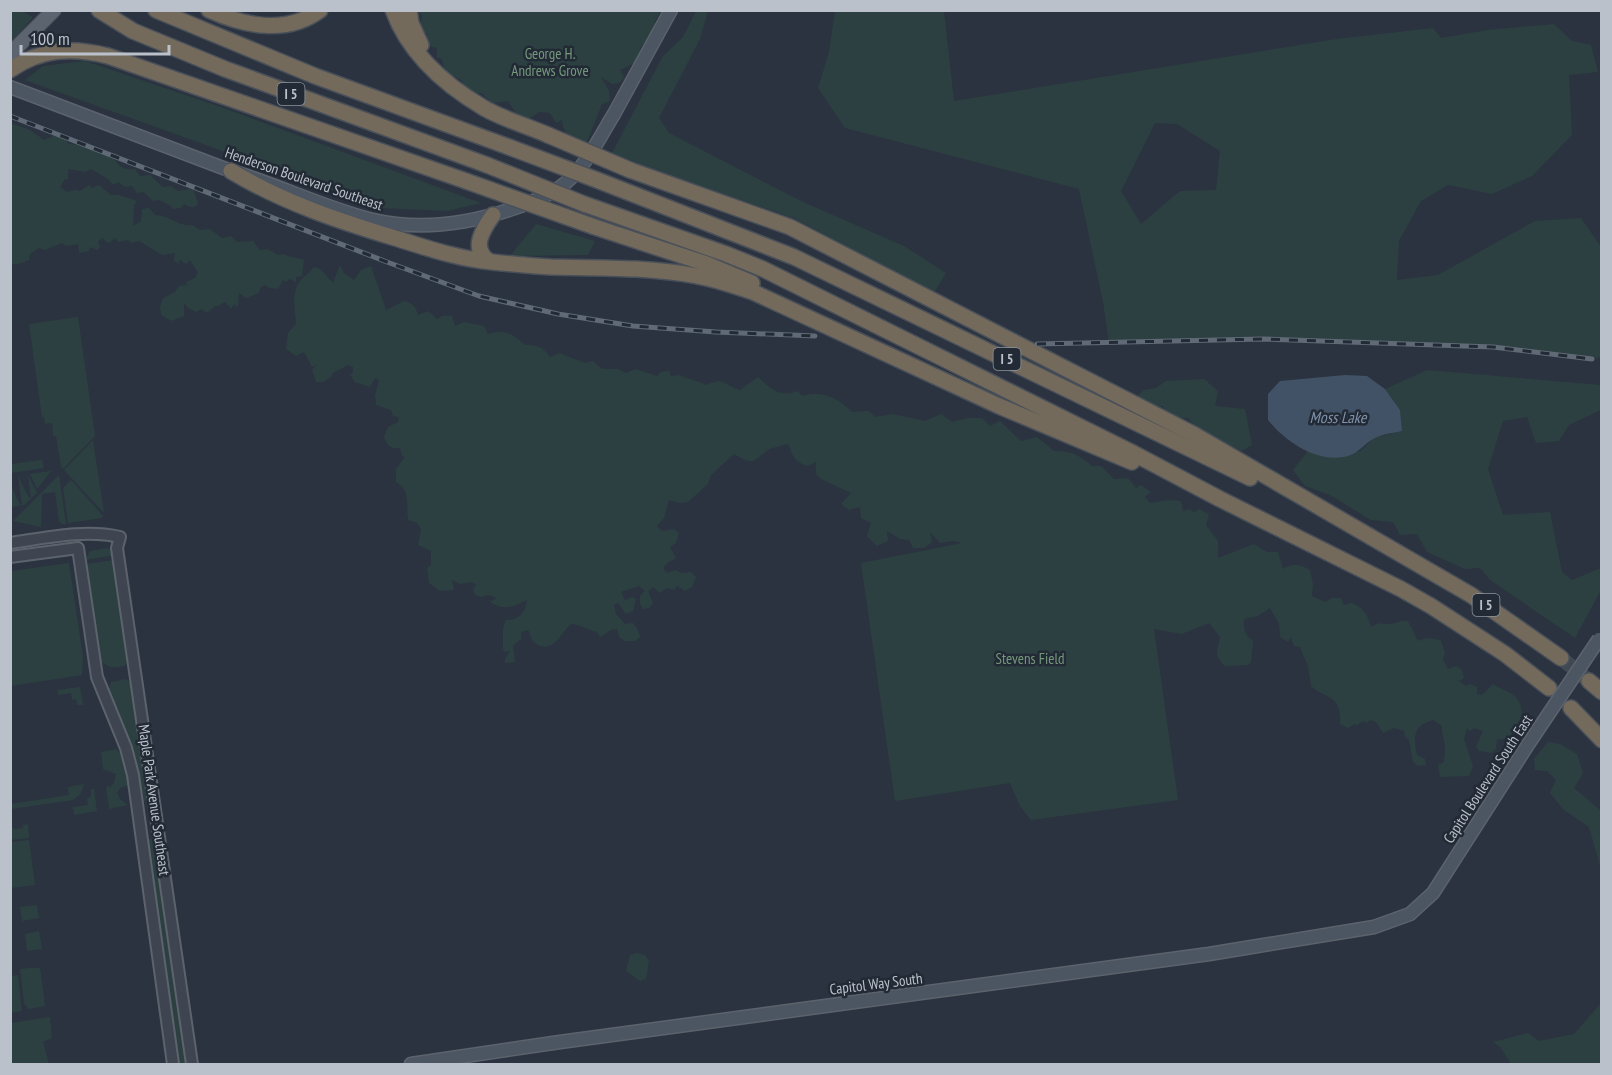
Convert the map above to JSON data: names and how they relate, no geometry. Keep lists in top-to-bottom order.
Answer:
{
  "streets": {
    "highway": ["I 5"],
    "main road": ["Henderson Boulevard Southeast", "Capitol Boulevard South East", "Capitol Way South"],
    "street": ["Maple Park Avenue Southeast"]
  },
  "crossings": [
    ["Capitol Boulevard South East", "Capitol Way South"]
  ],
  "water": ["Moss Lake"],
  "parks": ["George H. Andrews Grove", "Stevens Field"],
  "scale_bar": "100 m"
}
